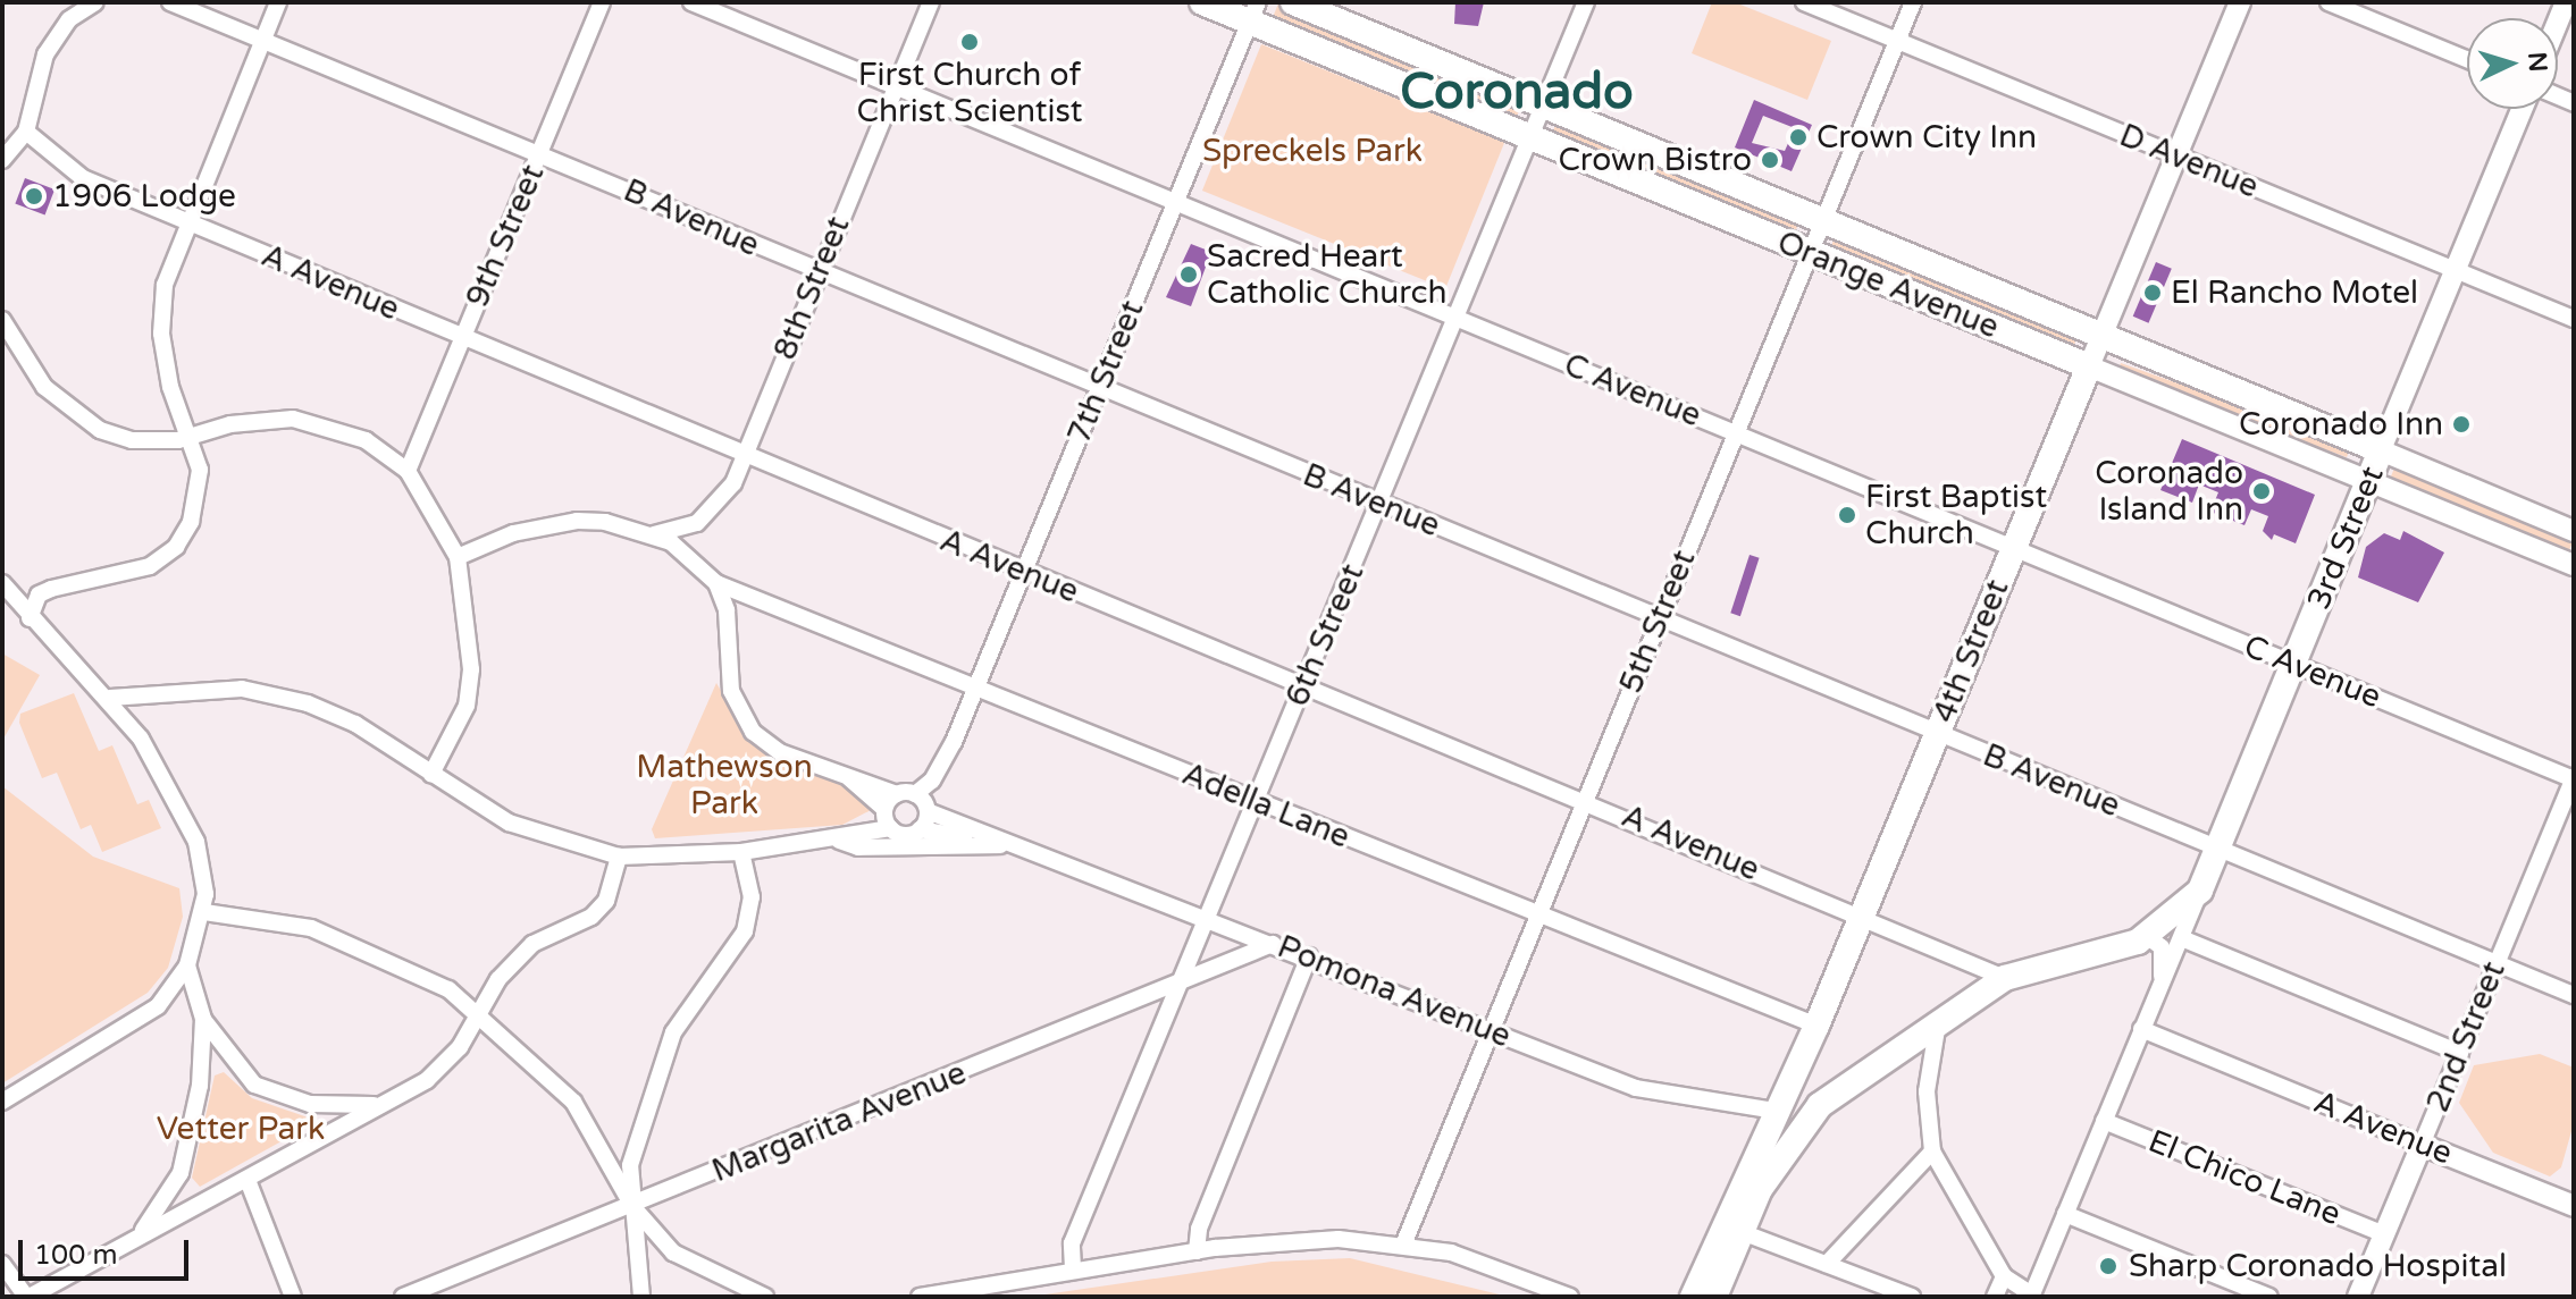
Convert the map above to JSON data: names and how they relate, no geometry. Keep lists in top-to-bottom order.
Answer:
{
  "streets": {
    "highway": ["Orange Avenue", "3rd Street", "4th Street"],
    "main road": ["A Avenue", "2nd Street"],
    "street": [
      "D Avenue",
      "B Avenue",
      "9th Street",
      "8th Street",
      "7th Street",
      "C Avenue",
      "5th Street",
      "6th Street",
      "Adella Lane",
      "Pomona Avenue",
      "Margarita Avenue",
      "El Chico Lane"
    ]
  },
  "crossings": [
    ["D Avenue", "3rd Street"],
    ["D Avenue", "5th Street"],
    ["D Avenue", "4th Street"],
    ["B Avenue", "9th Street"],
    ["B Avenue", "8th Street"],
    ["B Avenue", "7th Street"],
    ["B Avenue", "3rd Street"],
    ["B Avenue", "5th Street"],
    ["B Avenue", "6th Street"],
    ["B Avenue", "4th Street"],
    ["B Avenue", "2nd Street"],
    ["9th Street", "A Avenue"],
    ["A Avenue", "8th Street"],
    ["A Avenue", "7th Street"],
    ["A Avenue", "3rd Street"],
    ["A Avenue", "5th Street"],
    ["A Avenue", "6th Street"],
    ["A Avenue", "4th Street"],
    ["A Avenue", "2nd Street"],
    ["Orange Avenue", "7th Street"],
    ["Orange Avenue", "3rd Street"],
    ["Orange Avenue", "5th Street"],
    ["Orange Avenue", "6th Street"],
    ["Orange Avenue", "4th Street"],
    ["8th Street", "C Avenue"],
    ["7th Street", "C Avenue"],
    ["7th Street", "Adella Lane"],
    ["7th Street", "Pomona Avenue"],
    ["C Avenue", "3rd Street"],
    ["C Avenue", "5th Street"],
    ["C Avenue", "6th Street"],
    ["C Avenue", "4th Street"],
    ["C Avenue", "2nd Street"],
    ["3rd Street", "El Chico Lane"],
    ["5th Street", "Adella Lane"],
    ["5th Street", "Pomona Avenue"],
    ["6th Street", "Adella Lane"],
    ["6th Street", "Pomona Avenue"],
    ["6th Street", "Margarita Avenue"],
    ["4th Street", "Adella Lane"],
    ["4th Street", "Pomona Avenue"],
    ["Pomona Avenue", "Margarita Avenue"],
    ["2nd Street", "El Chico Lane"]
  ],
  "districts": ["Coronado"],
  "parks": ["Spreckels Park", "Mathewson Park", "Vetter Park"],
  "places": [
    "First Church of Christ Scientist",
    "Crown City Inn",
    "Crown Bistro",
    "1906 Lodge",
    "Sacred Heart Catholic Church",
    "El Rancho Motel",
    "Coronado Inn",
    "Coronado Island Inn",
    "First Baptist Church",
    "Sharp Coronado Hospital"
  ],
  "scale_bar": "100 m",
  "north": "right"
}
